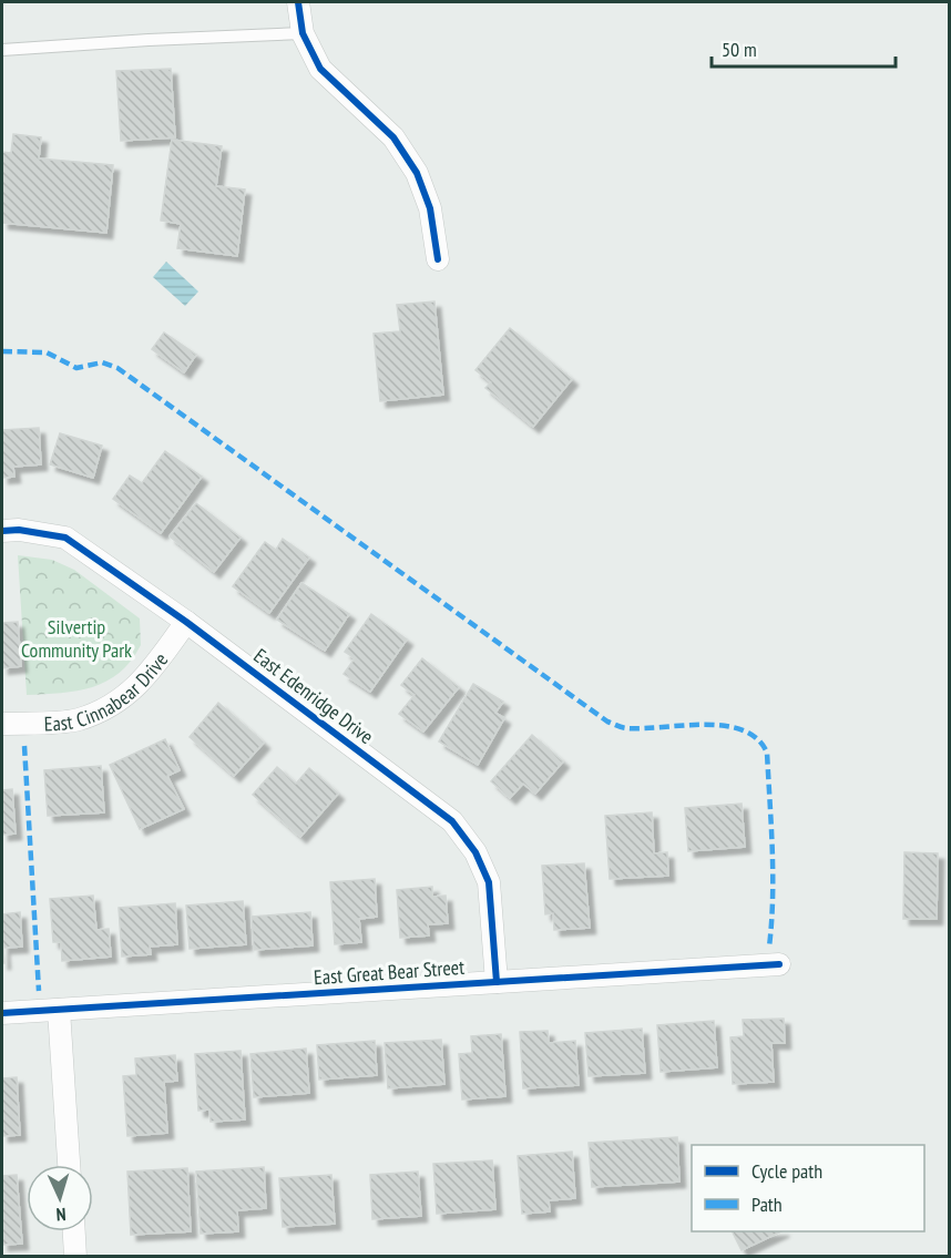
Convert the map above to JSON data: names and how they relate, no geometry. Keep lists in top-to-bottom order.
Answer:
{
  "streets": {
    "street": ["East Cinnabear Drive", "East Edenridge Drive", "East Great Bear Street"]
  },
  "crossings": [
    ["East Cinnabear Drive", "East Edenridge Drive"],
    ["East Edenridge Drive", "East Great Bear Street"]
  ],
  "parks": ["Silvertip Community Park"],
  "legend": ["Cycle path", "Path"],
  "scale_bar": "50 m",
  "north": "bottom"
}
